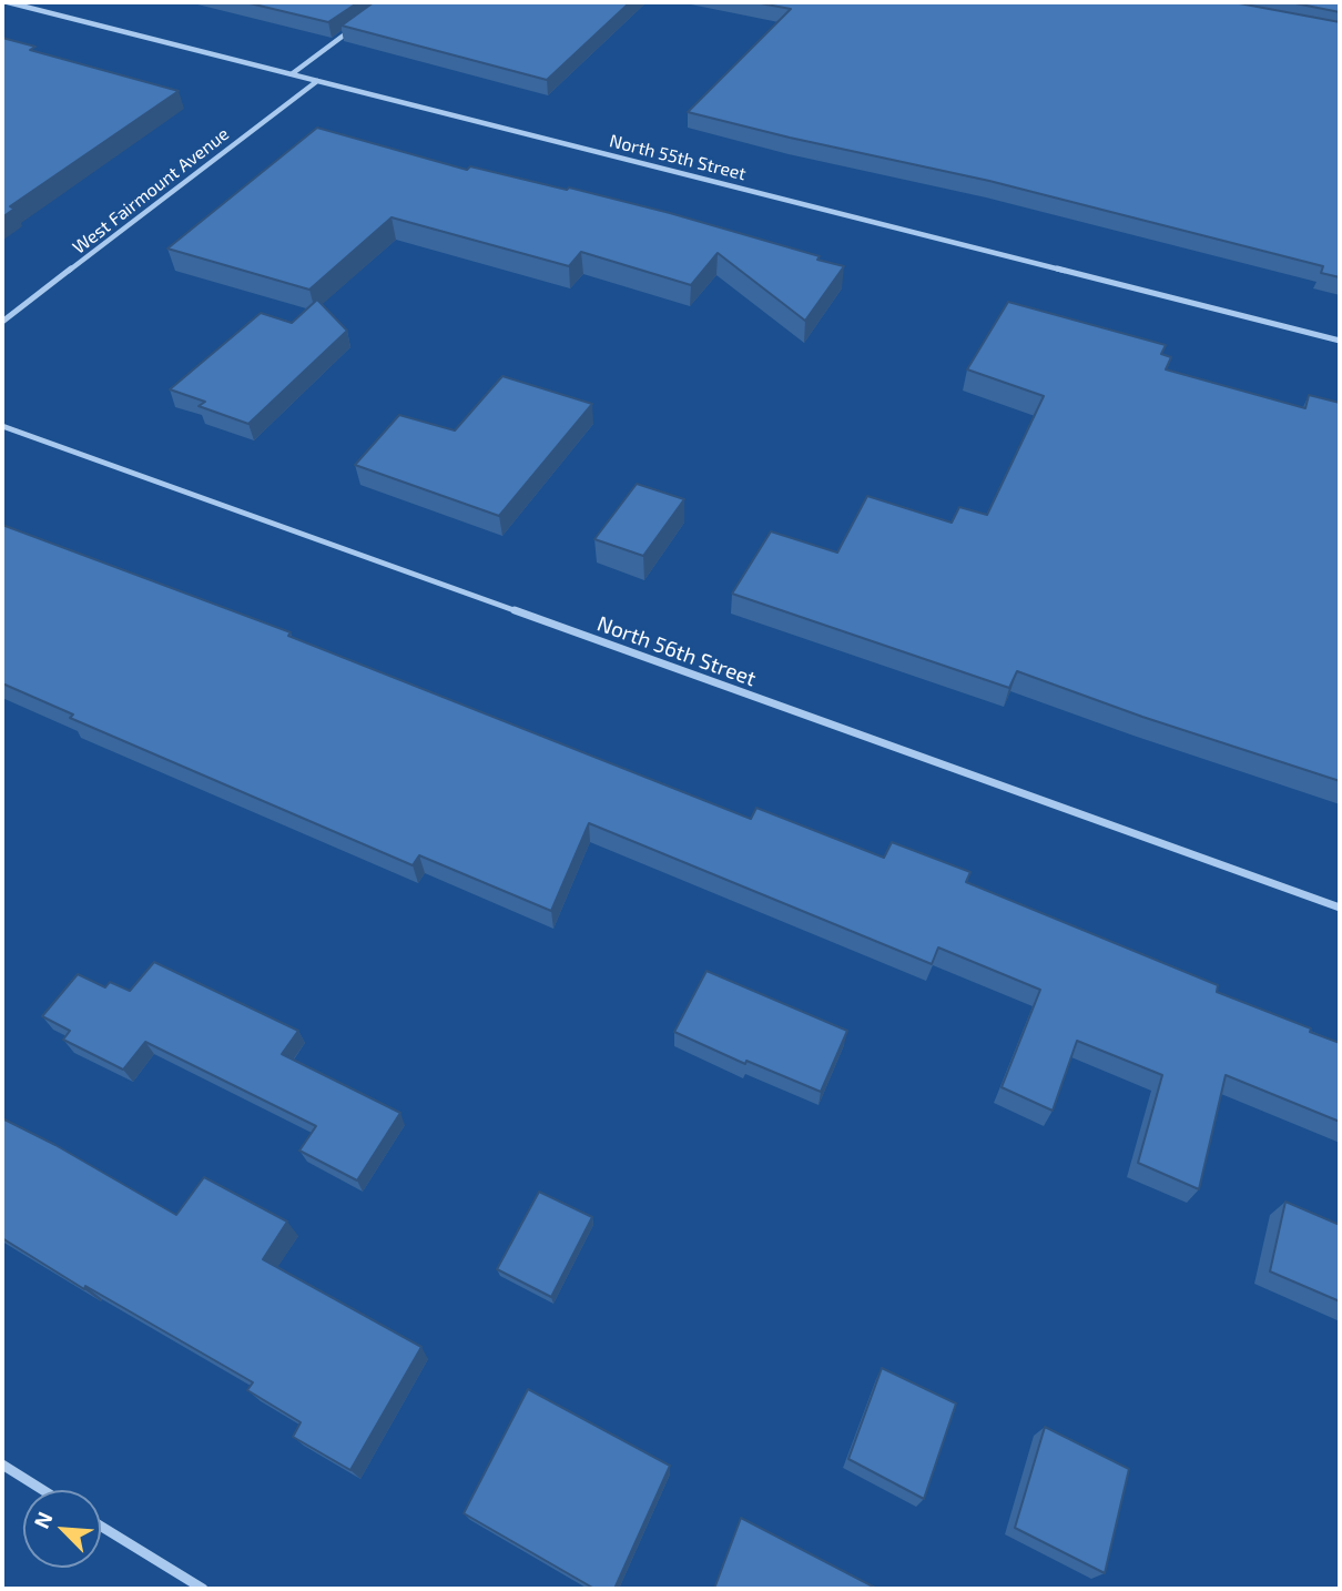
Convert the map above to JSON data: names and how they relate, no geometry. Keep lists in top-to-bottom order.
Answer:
{
  "streets": {
    "street": ["North 55th Street", "West Fairmount Avenue", "North 56th Street"]
  },
  "crossings": [
    ["North 55th Street", "West Fairmount Avenue"]
  ],
  "north": "top left"
}
